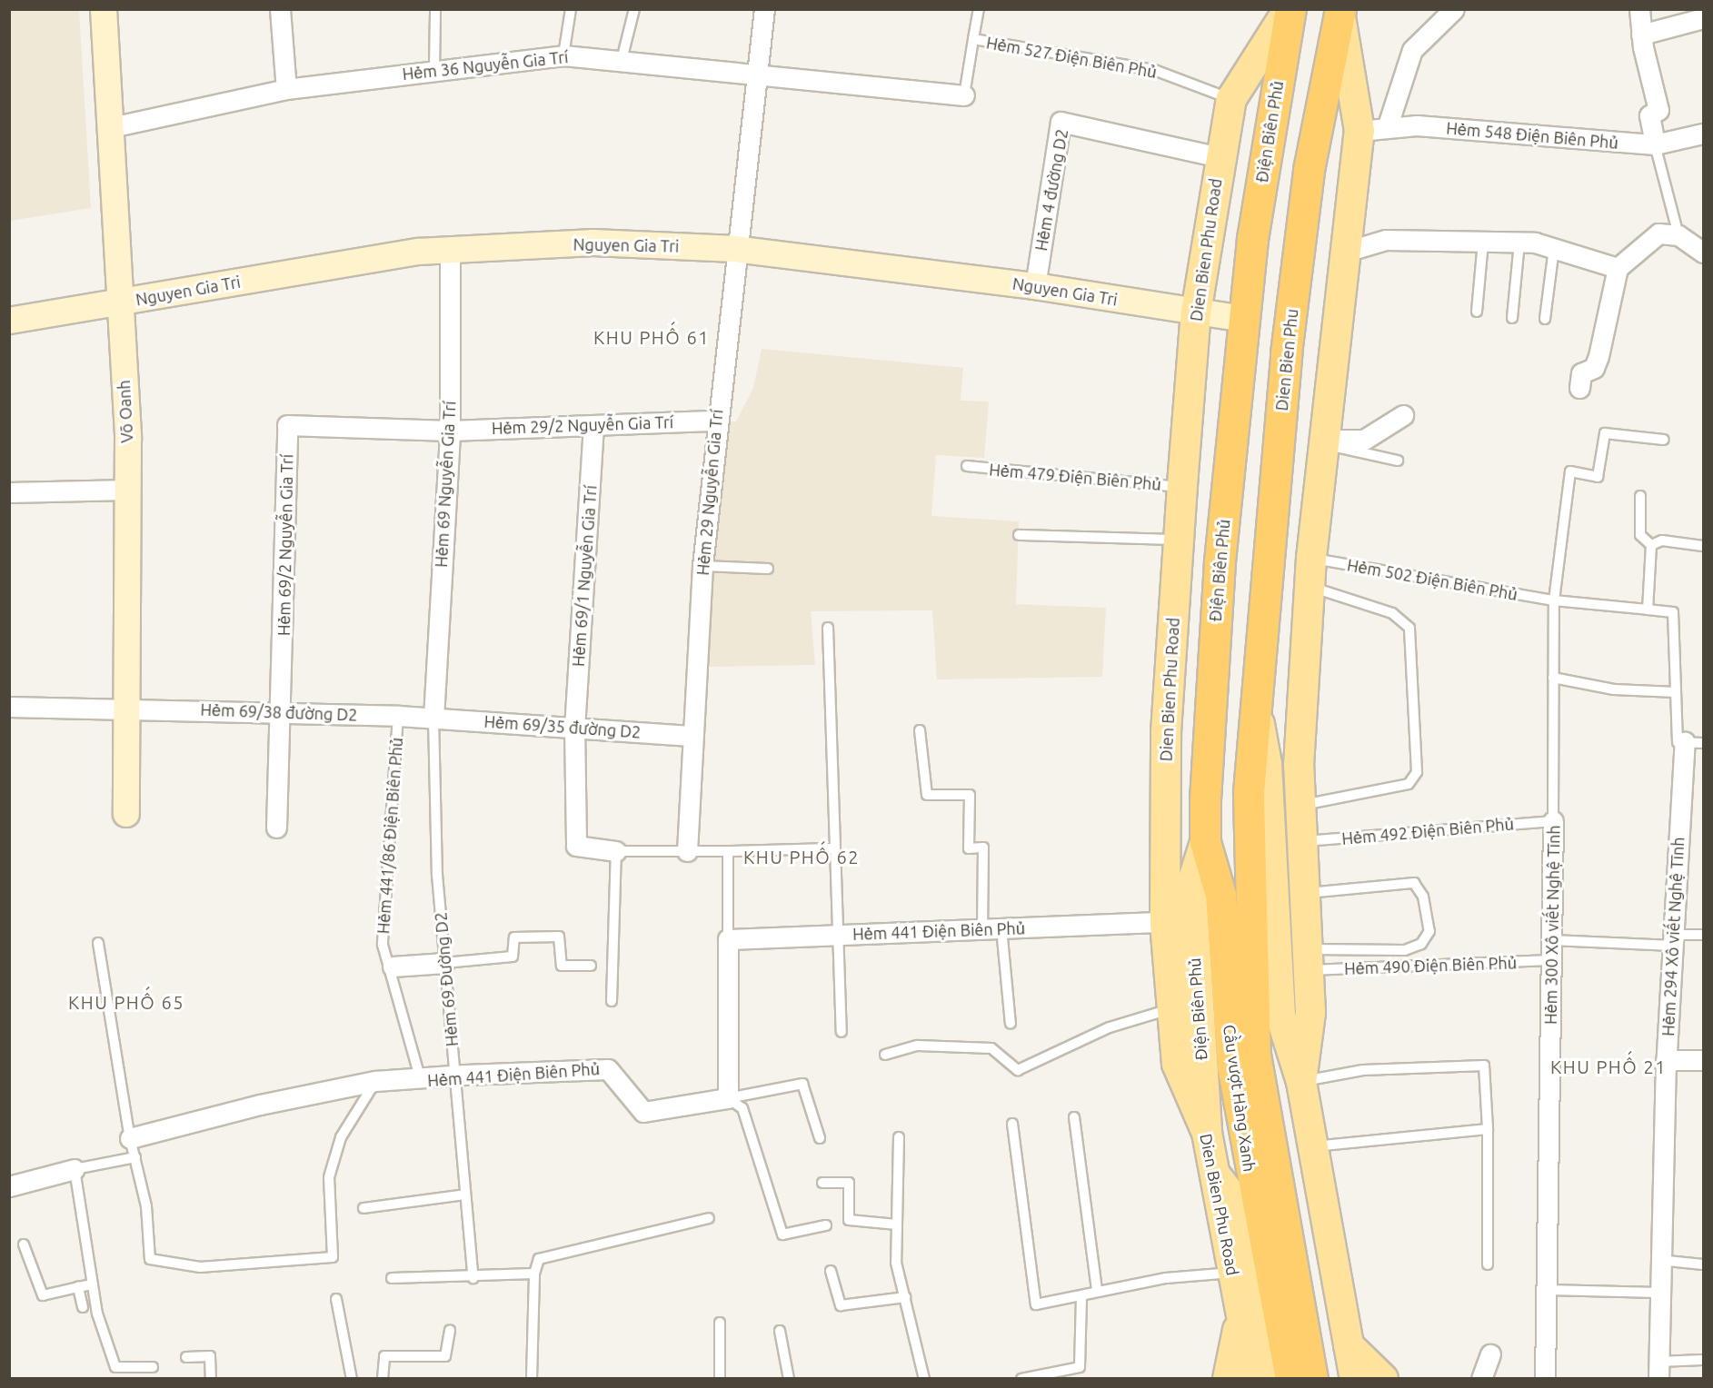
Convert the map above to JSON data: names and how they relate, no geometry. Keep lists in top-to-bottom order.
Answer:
{
  "streets": {
    "highway": ["Điện Biên Phủ", "Dien Bien Phu"],
    "main road": ["Dien Bien Phu Road"],
    "street": [
      "Hẻm 36 Nguyễn Gia Trí",
      "Hẻm 548 Điện Biên Phủ",
      "Hẻm 4 đường D2",
      "Nguyen Gia Tri",
      "Võ Oanh",
      "Hẻm 29/2 Nguyễn Gia Trí",
      "Hẻm 69 Nguyễn Gia Trí",
      "Hẻm 29 Nguyễn Gia Trí",
      "Hẻm 69/2 Nguyễn Gia Trí",
      "Hẻm 69/1 Nguyễn Gia Trí",
      "Hẻm 69/38 đường D2",
      "Hẻm 69/35 đường D2",
      "Hẻm 300 Xô viết Nghệ Tĩnh",
      "Hẻm 441 Điện Biên Phủ",
      "Hẻm 294 Xô viết Nghệ Tĩnh"
    ],
    "lane": [
      "Hẻm 527 Điện Biên Phủ",
      "Hẻm 479 Điện Biên Phủ",
      "Hẻm 502 Điện Biên Phủ",
      "Hẻm 492 Điện Biên Phủ",
      "Hẻm 441/86 Điện Biên Phủ",
      "Hẻm 490 Điện Biên Phủ",
      "Hẻm 69 Đường D2"
    ]
  },
  "crossings": [
    ["Hẻm 527 Điện Biên Phủ", "Hẻm 36 Nguyễn Gia Trí"],
    ["Hẻm 527 Điện Biên Phủ", "Dien Bien Phu Road"],
    ["Hẻm 36 Nguyễn Gia Trí", "Võ Oanh"],
    ["Hẻm 36 Nguyễn Gia Trí", "Hẻm 29 Nguyễn Gia Trí"],
    ["Điện Biên Phủ", "Nguyen Gia Tri"],
    ["Điện Biên Phủ", "Dien Bien Phu Road"],
    ["Hẻm 4 đường D2", "Nguyen Gia Tri"],
    ["Hẻm 4 đường D2", "Dien Bien Phu Road"],
    ["Nguyen Gia Tri", "Dien Bien Phu Road"],
    ["Nguyen Gia Tri", "Võ Oanh"],
    ["Nguyen Gia Tri", "Hẻm 69 Nguyễn Gia Trí"],
    ["Nguyen Gia Tri", "Hẻm 29 Nguyễn Gia Trí"],
    ["Dien Bien Phu Road", "Hẻm 479 Điện Biên Phủ"],
    ["Dien Bien Phu Road", "Hẻm 441 Điện Biên Phủ"],
    ["Võ Oanh", "Hẻm 69/38 đường D2"],
    ["Hẻm 29/2 Nguyễn Gia Trí", "Hẻm 69 Nguyễn Gia Trí"],
    ["Hẻm 29/2 Nguyễn Gia Trí", "Hẻm 29 Nguyễn Gia Trí"],
    ["Hẻm 29/2 Nguyễn Gia Trí", "Hẻm 69/2 Nguyễn Gia Trí"],
    ["Hẻm 29/2 Nguyễn Gia Trí", "Hẻm 69/1 Nguyễn Gia Trí"],
    ["Hẻm 69 Nguyễn Gia Trí", "Hẻm 69/2 Nguyễn Gia Trí"],
    ["Hẻm 69 Nguyễn Gia Trí", "Hẻm 69/38 đường D2"],
    ["Hẻm 69 Nguyễn Gia Trí", "Hẻm 69/35 đường D2"],
    ["Hẻm 69 Nguyễn Gia Trí", "Hẻm 69 Đường D2"],
    ["Hẻm 29 Nguyễn Gia Trí", "Hẻm 69/35 đường D2"],
    ["Hẻm 69/2 Nguyễn Gia Trí", "Hẻm 69/38 đường D2"],
    ["Hẻm 69/1 Nguyễn Gia Trí", "Hẻm 69/35 đường D2"],
    ["Hẻm 502 Điện Biên Phủ", "Hẻm 300 Xô viết Nghệ Tĩnh"],
    ["Hẻm 69/38 đường D2", "Hẻm 69/35 đường D2"],
    ["Hẻm 69/38 đường D2", "Hẻm 441/86 Điện Biên Phủ"],
    ["Hẻm 69/38 đường D2", "Hẻm 69 Đường D2"],
    ["Hẻm 69/35 đường D2", "Hẻm 69 Đường D2"],
    ["Hẻm 492 Điện Biên Phủ", "Hẻm 300 Xô viết Nghệ Tĩnh"],
    ["Hẻm 441/86 Điện Biên Phủ", "Hẻm 441 Điện Biên Phủ"],
    ["Hẻm 300 Xô viết Nghệ Tĩnh", "Hẻm 490 Điện Biên Phủ"],
    ["Hẻm 441 Điện Biên Phủ", "Hẻm 69 Đường D2"]
  ],
  "districts": [
    "KHU PHỐ 61",
    "KHU PHỐ 62",
    "KHU PHỐ 65",
    "KHU PHỐ 21"
  ]
}
